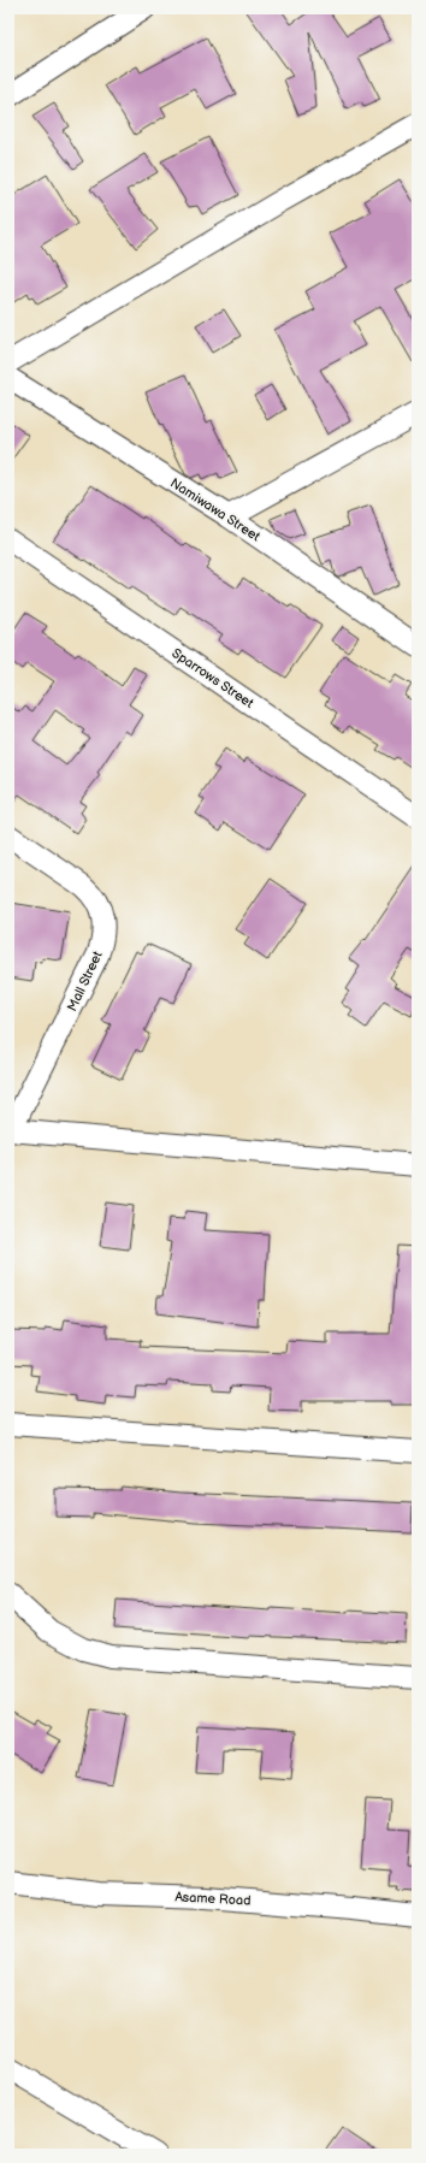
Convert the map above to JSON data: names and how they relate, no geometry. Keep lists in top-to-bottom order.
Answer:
{
  "streets": {
    "street": [
      "Namiwawa Street",
      "Sparrows Street",
      "Mall Street",
      "Asame Road"
    ]
  }
}
